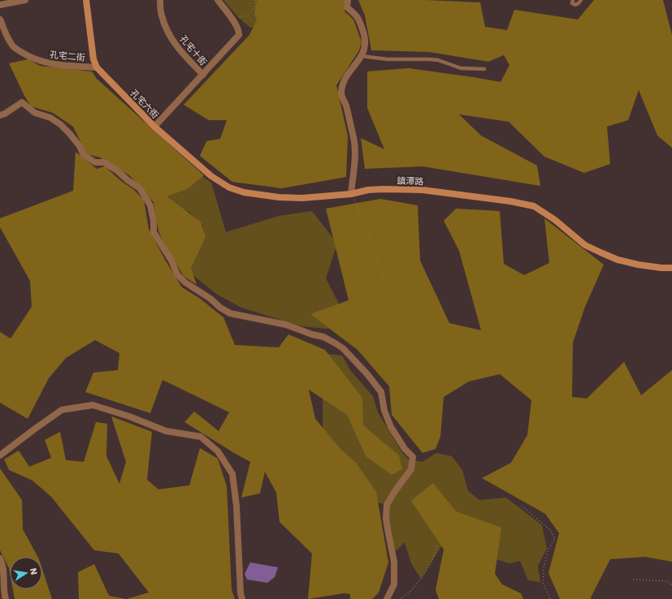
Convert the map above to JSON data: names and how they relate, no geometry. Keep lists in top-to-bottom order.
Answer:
{
  "streets": {
    "street": [
      "孔宅十街",
      "孔宅二街",
      "孔宅六街",
      "鎮潭路"
    ]
  },
  "crossings": [
    ["孔宅十街", "孔宅六街"],
    ["孔宅二街", "孔宅六街"],
    ["孔宅六街", "鎮潭路"]
  ],
  "north": "right"
}
